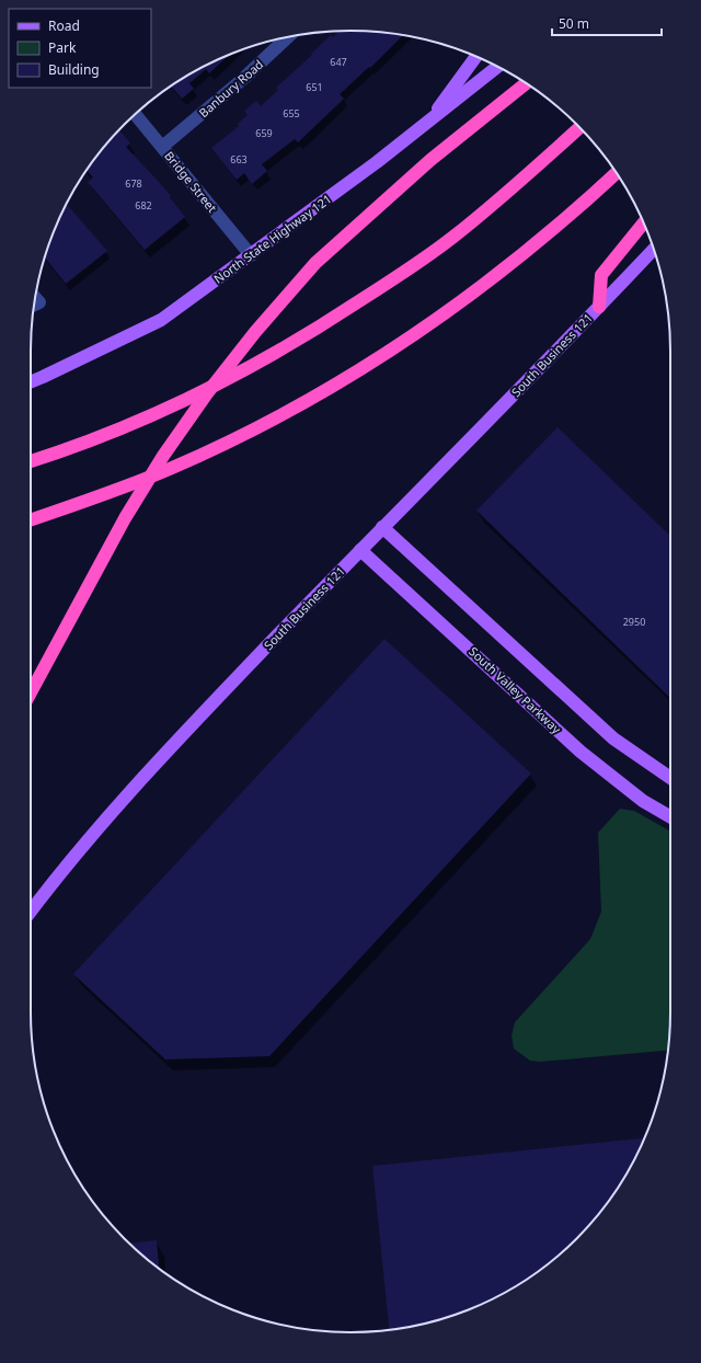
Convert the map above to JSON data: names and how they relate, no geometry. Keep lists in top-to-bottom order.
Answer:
{
  "streets": {
    "main road": ["North State Highway 121", "South Business 121", "South Valley Parkway"],
    "street": ["Banbury Road", "Bridge Street"]
  },
  "crossings": [
    ["Banbury Road", "Bridge Street"],
    ["Bridge Street", "North State Highway 121"],
    ["South Business 121", "South Valley Parkway"]
  ],
  "house_numbers": [
    "647",
    "651",
    "655",
    "659",
    "663",
    "678",
    "682",
    "2950"
  ],
  "legend": ["Road", "Park", "Building"],
  "scale_bar": "50 m"
}
